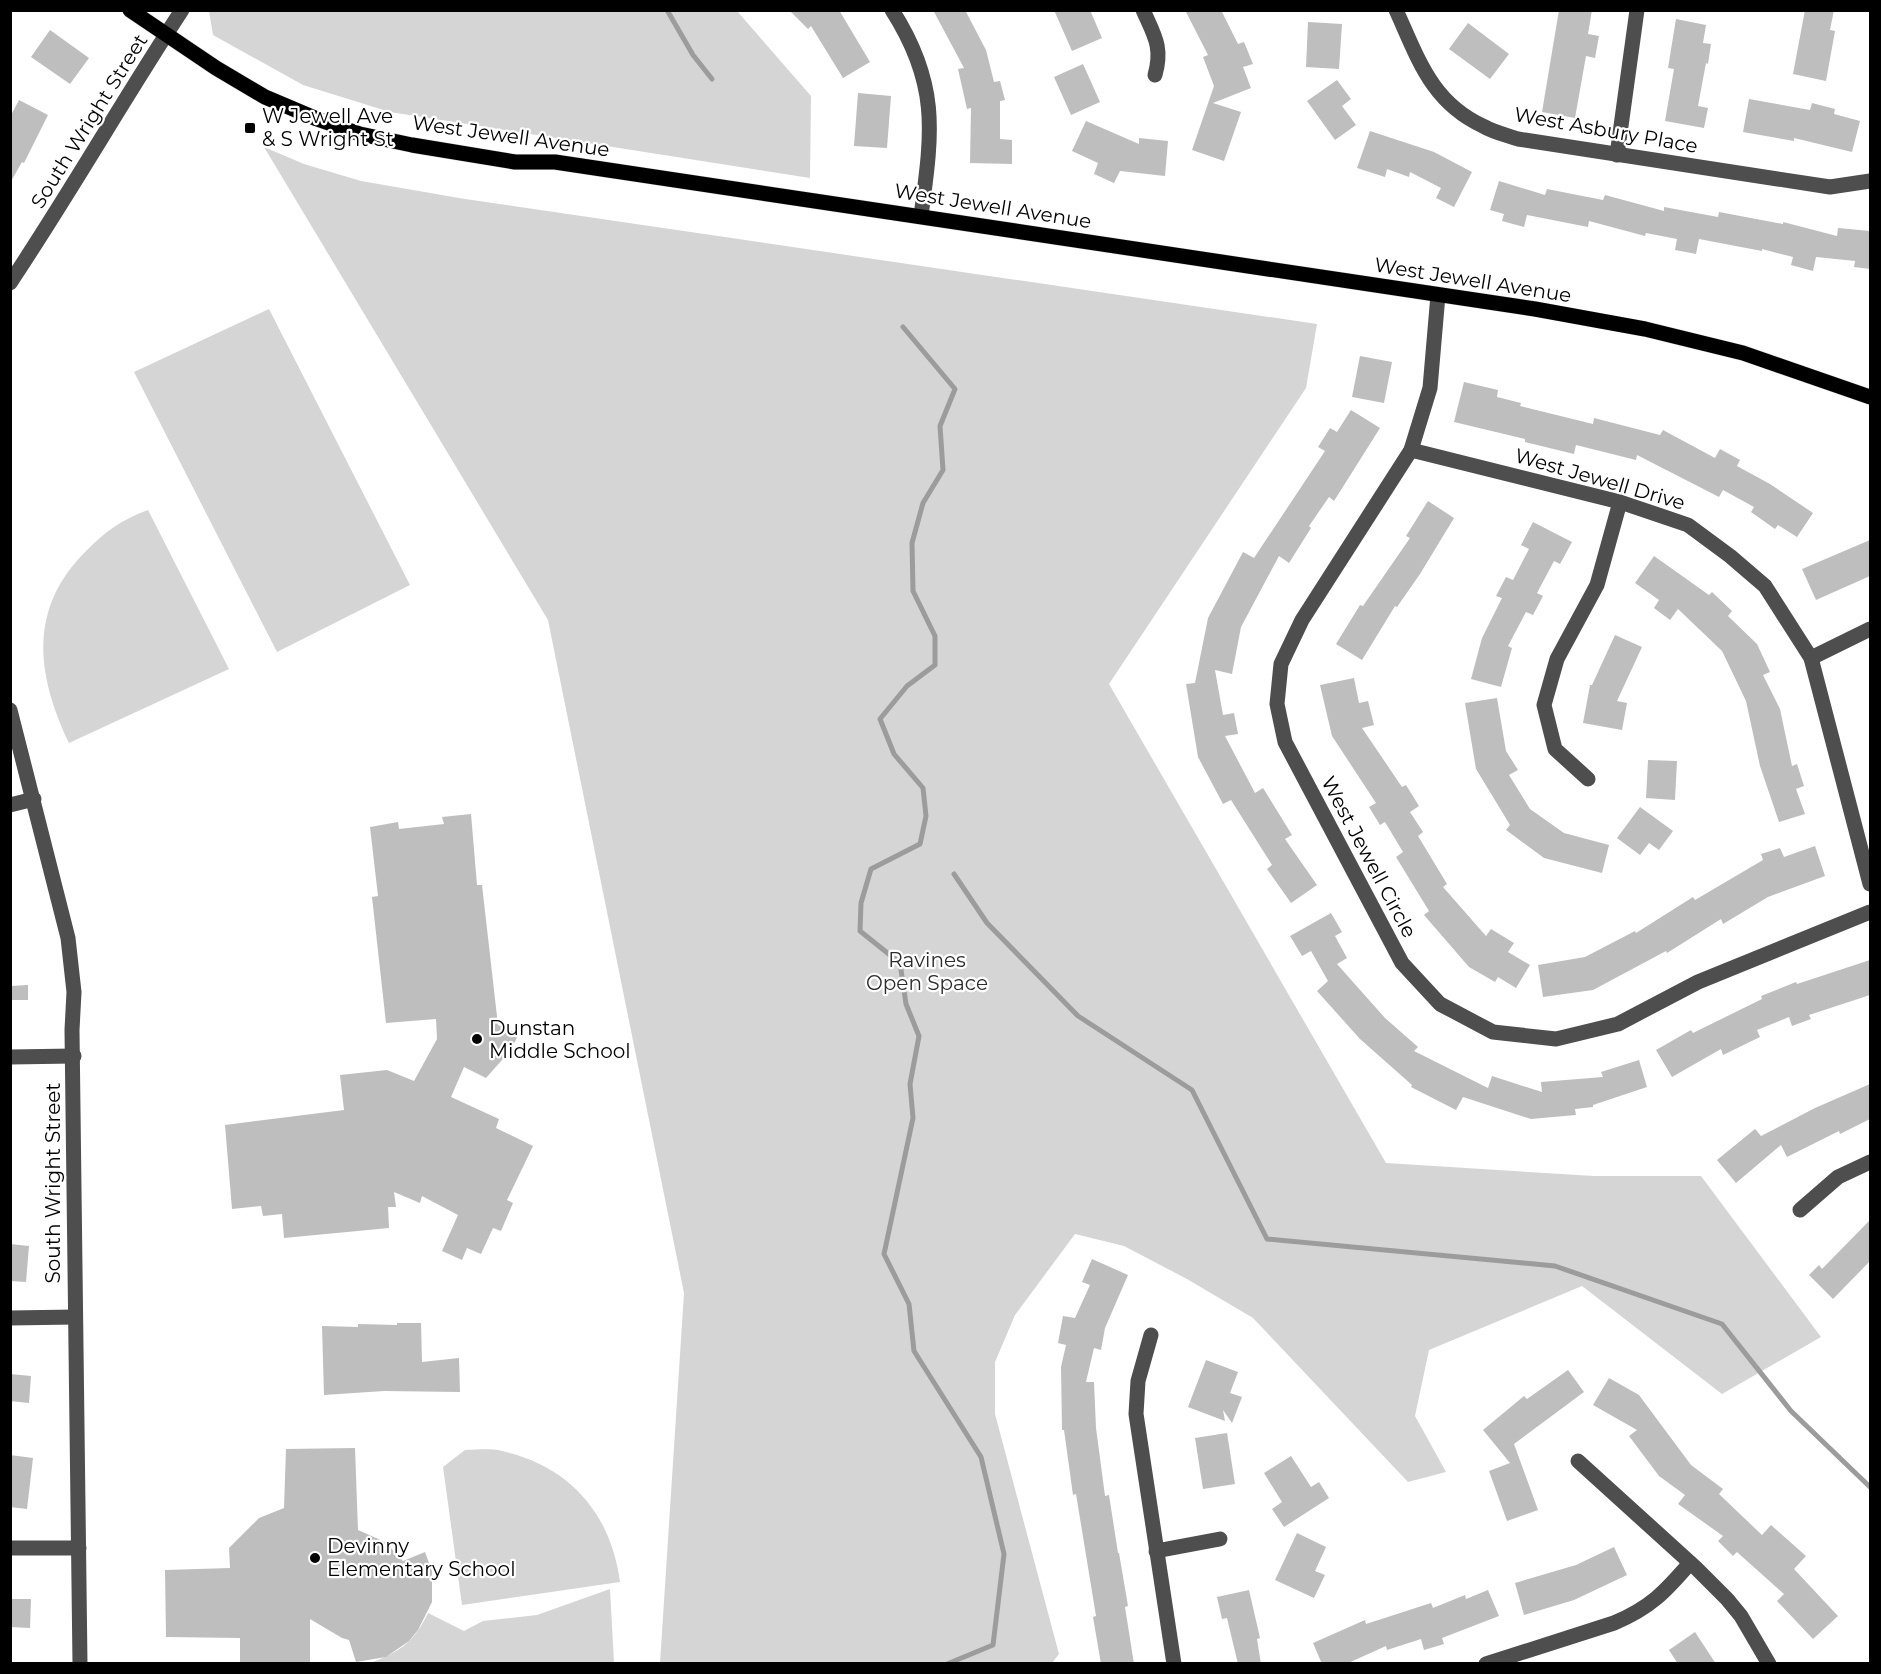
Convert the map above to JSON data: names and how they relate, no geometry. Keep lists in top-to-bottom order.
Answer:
{
  "streets": {
    "main road": ["West Jewell Avenue"],
    "street": [
      "South Wright Street",
      "West Asbury Place",
      "West Jewell Drive",
      "West Jewell Circle"
    ]
  },
  "crossings": [
    ["South Wright Street", "West Jewell Avenue"],
    ["West Jewell Avenue", "West Jewell Circle"],
    ["West Jewell Drive", "West Jewell Circle"]
  ],
  "parks": ["Ravines Open Space"],
  "places": {
    "transit": ["W Jewell Ave & S Wright St"],
    "other": ["Dunstan Middle School", "Devinny Elementary School"]
  }
}
